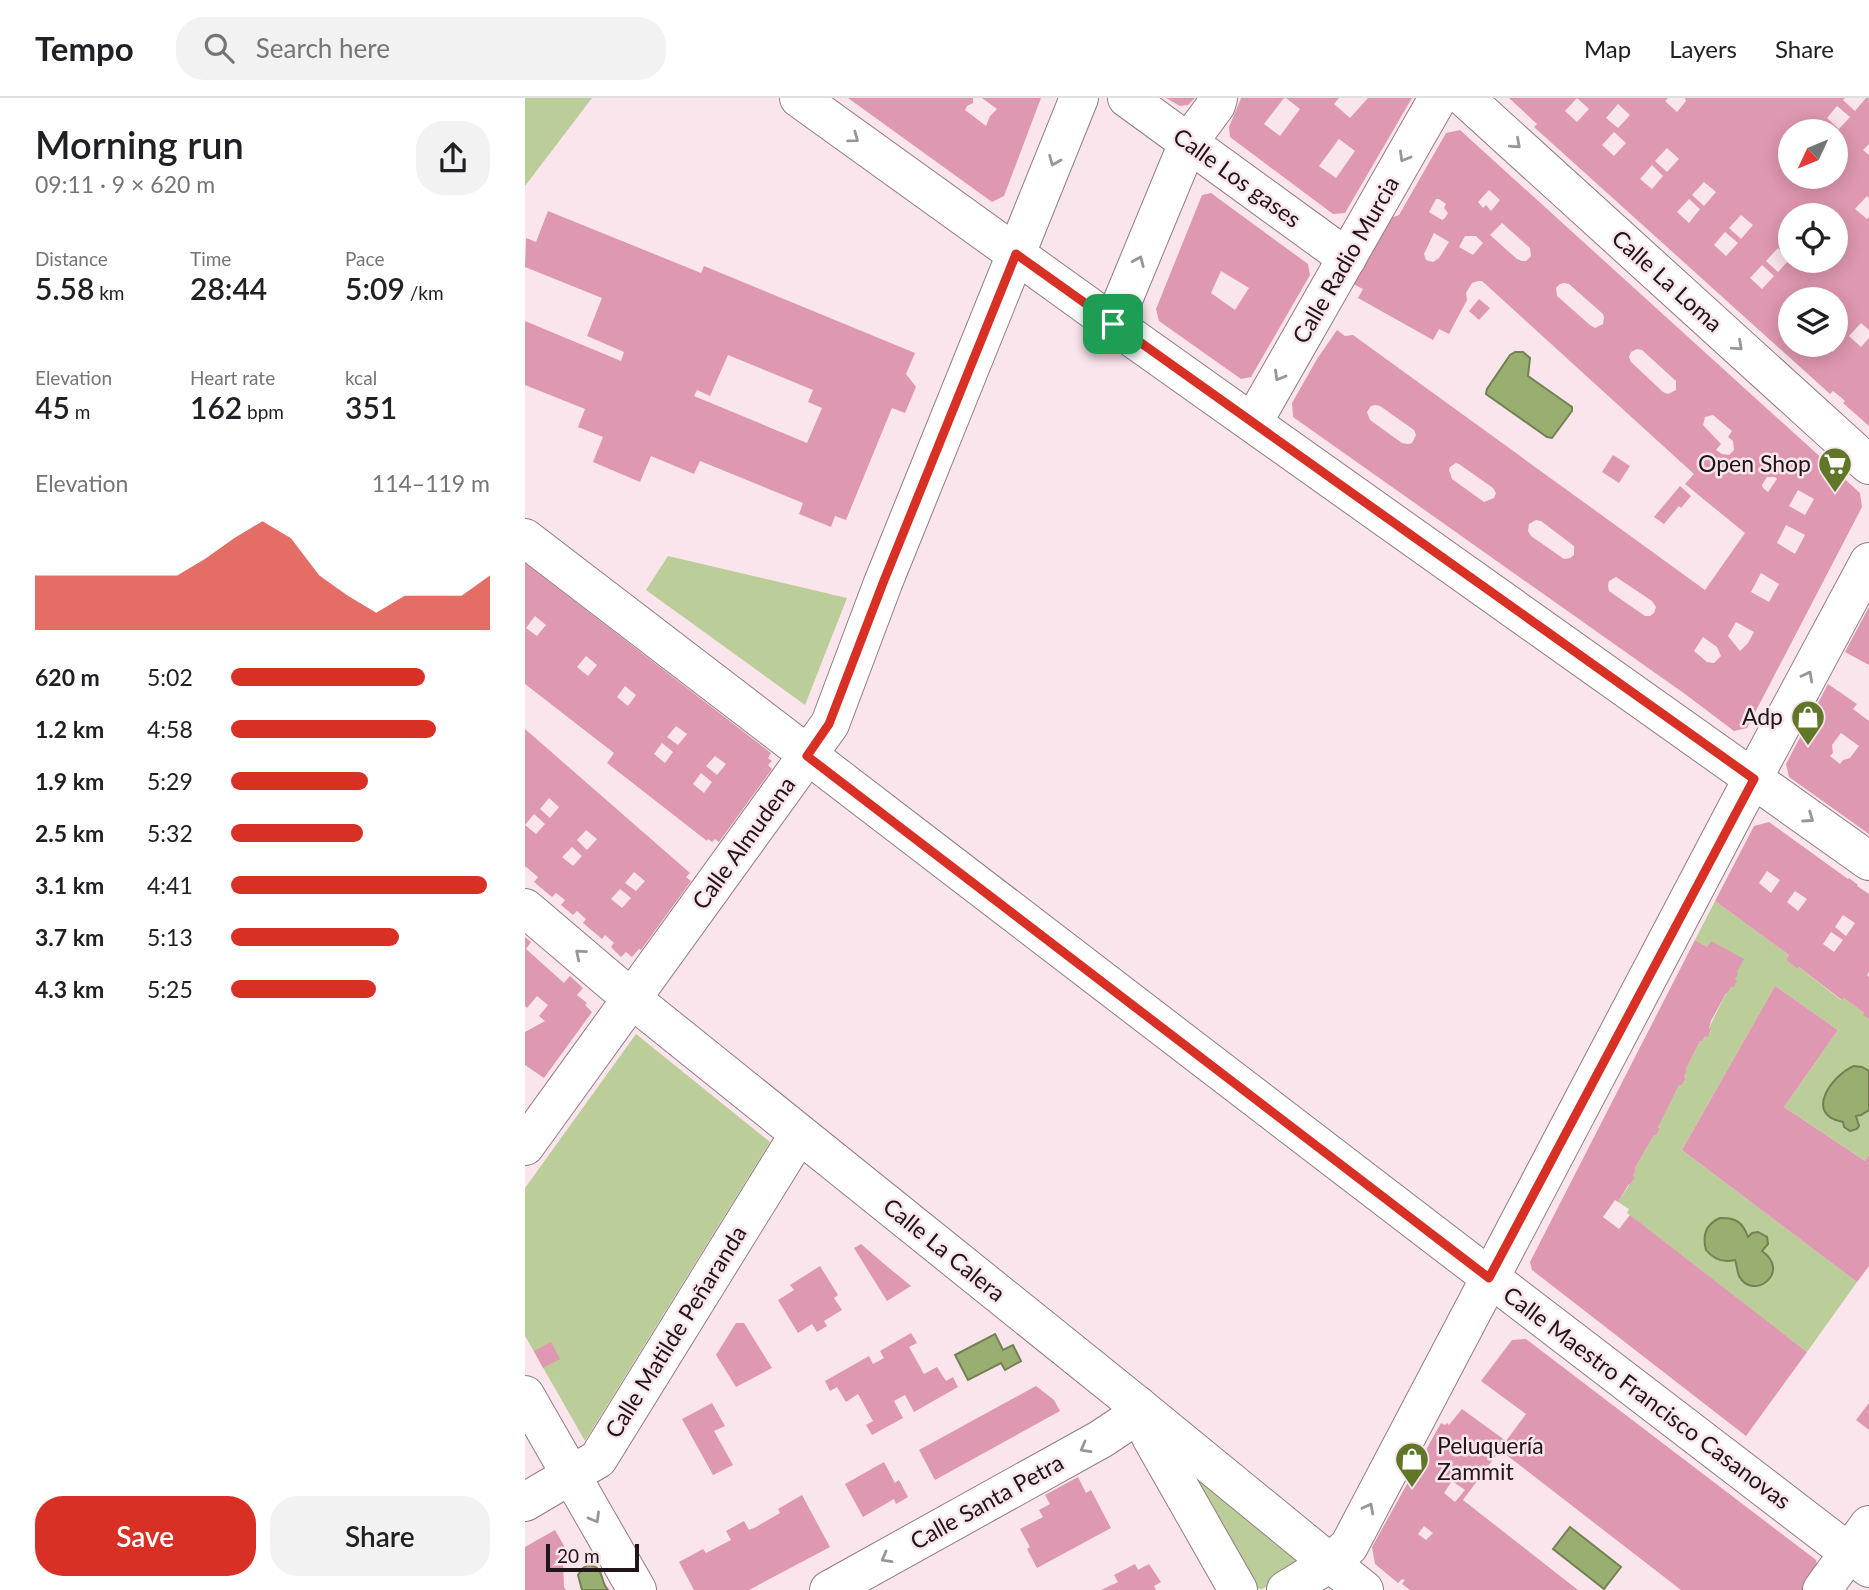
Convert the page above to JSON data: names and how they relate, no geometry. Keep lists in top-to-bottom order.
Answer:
{
  "streets": {
    "street": [
      "Calle Los gases",
      "Calle Radio Murcia",
      "Calle La Loma",
      "Calle Almudena",
      "Calle La Calera",
      "Calle Matilde Peñaranda",
      "Calle Maestro Francisco Casanovas",
      "Calle Santa Petra"
    ]
  },
  "crossings": [
    ["Calle Los gases", "Calle Radio Murcia"],
    ["Calle Almudena", "Calle La Calera"],
    ["Calle Almudena", "Calle Maestro Francisco Casanovas"],
    ["Calle La Calera", "Calle Matilde Peñaranda"],
    ["Calle La Calera", "Calle Santa Petra"]
  ],
  "one_way": ["Calle Santa Petra"],
  "places": {
    "supermarket": ["Open Shop"],
    "shop": ["Adp", "Peluquería Zammit"]
  },
  "scale_bar": "20 m",
  "north": "bottom left",
  "page": {
    "header": "Tempo",
    "search": "Search here",
    "nav": ["Map", "Layers", "Share"],
    "heading": ["Morning run", "09:11 · 9 × 620 m"],
    "stats": [
      ["Distance", "5.58 km"],
      ["Time", "28:44"],
      ["Pace", "5:09 /km"],
      ["Elevation", "45 m"],
      ["Heart rate", "162 bpm"],
      ["kcal", "351"]
    ],
    "chart": ["Elevation", "114–119 m"],
    "list": [
      {
        "name": "620 m",
        "note": "5:02"
      },
      {
        "name": "1.2 km",
        "note": "4:58"
      },
      {
        "name": "1.9 km",
        "note": "5:29"
      },
      {
        "name": "2.5 km",
        "note": "5:32"
      },
      {
        "name": "3.1 km",
        "note": "4:41"
      },
      {
        "name": "3.7 km",
        "note": "5:13"
      },
      {
        "name": "4.3 km",
        "note": "5:25"
      }
    ],
    "buttons": ["Save", "Share"],
    "scale": "20 m"
  }
}
